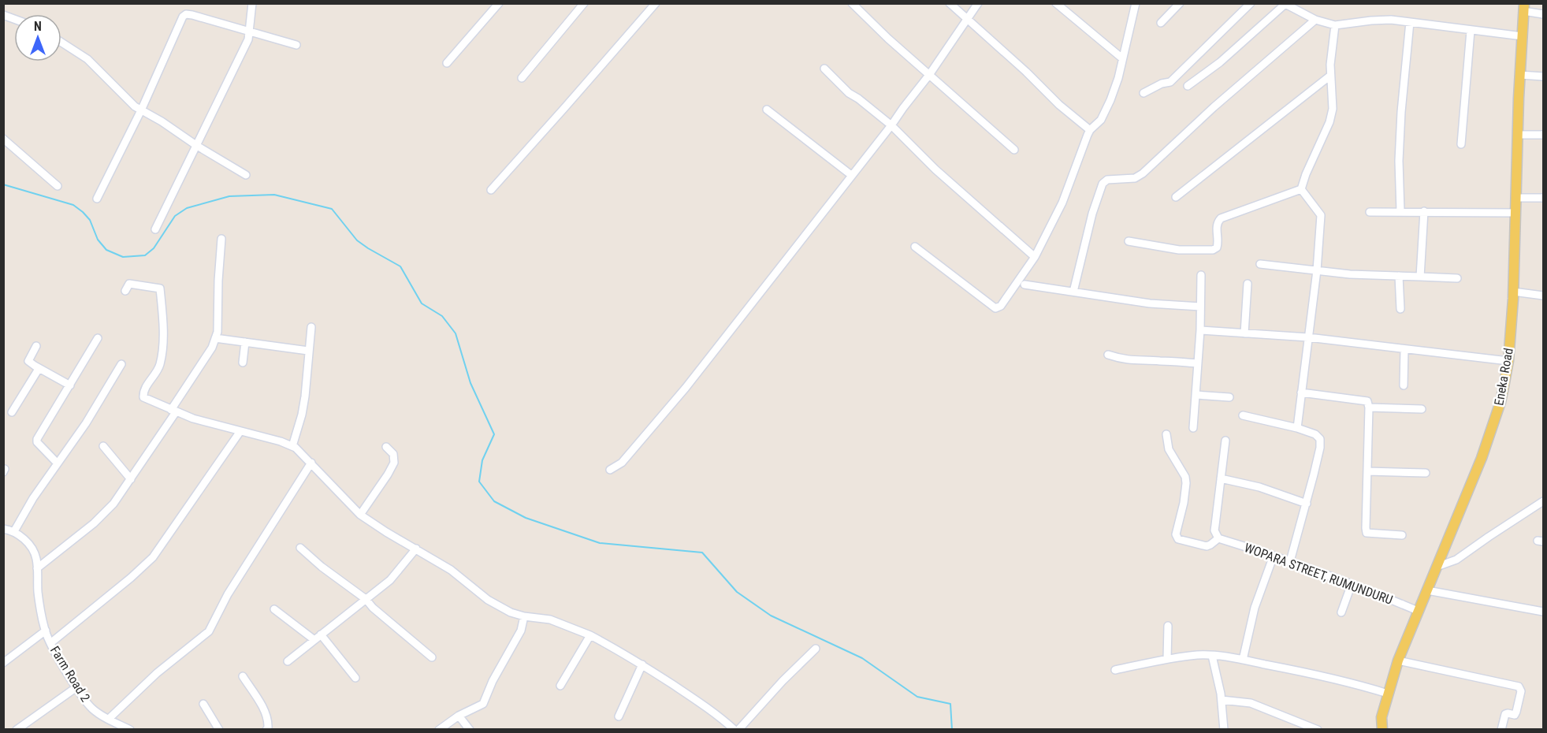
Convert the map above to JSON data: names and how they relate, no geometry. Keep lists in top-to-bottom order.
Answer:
{
  "streets": {
    "main road": ["Eneka Road"],
    "street": ["WOPARA STREET, RUMUNDURU", "Farm Road 2"]
  },
  "crossings": [
    ["Eneka Road", "WOPARA STREET, RUMUNDURU"]
  ],
  "north": "top"
}
